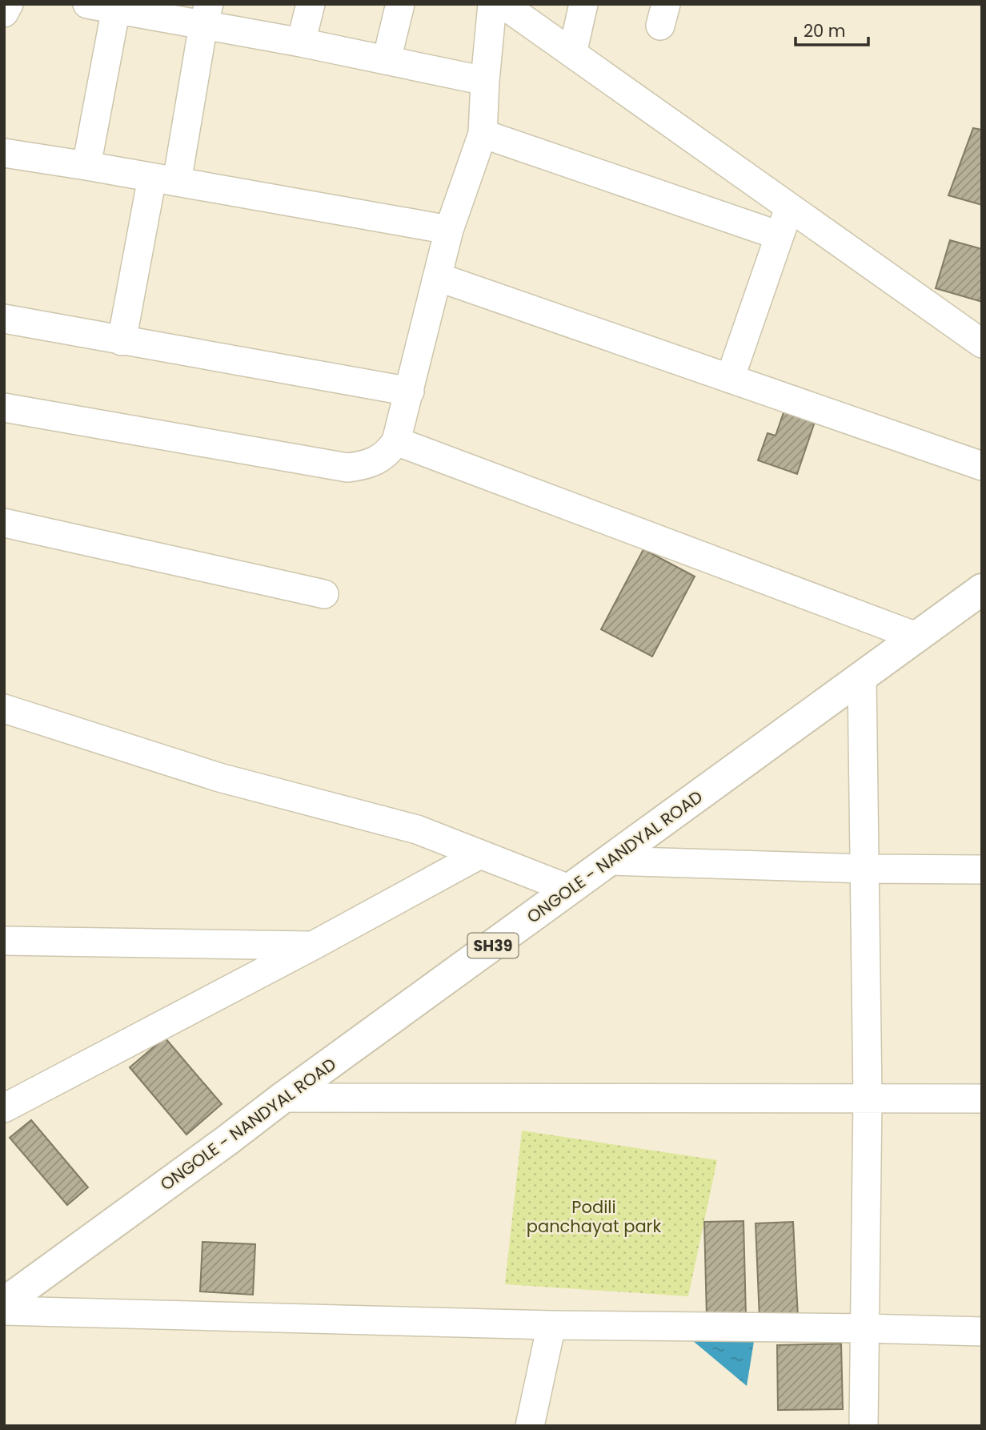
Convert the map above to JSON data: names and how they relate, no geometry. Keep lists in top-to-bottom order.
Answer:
{
  "streets": {
    "main road": ["ONGOLE - NANDYAL ROAD", "SH39"]
  },
  "parks": ["Podili panchayat park"],
  "scale_bar": "20 m"
}
